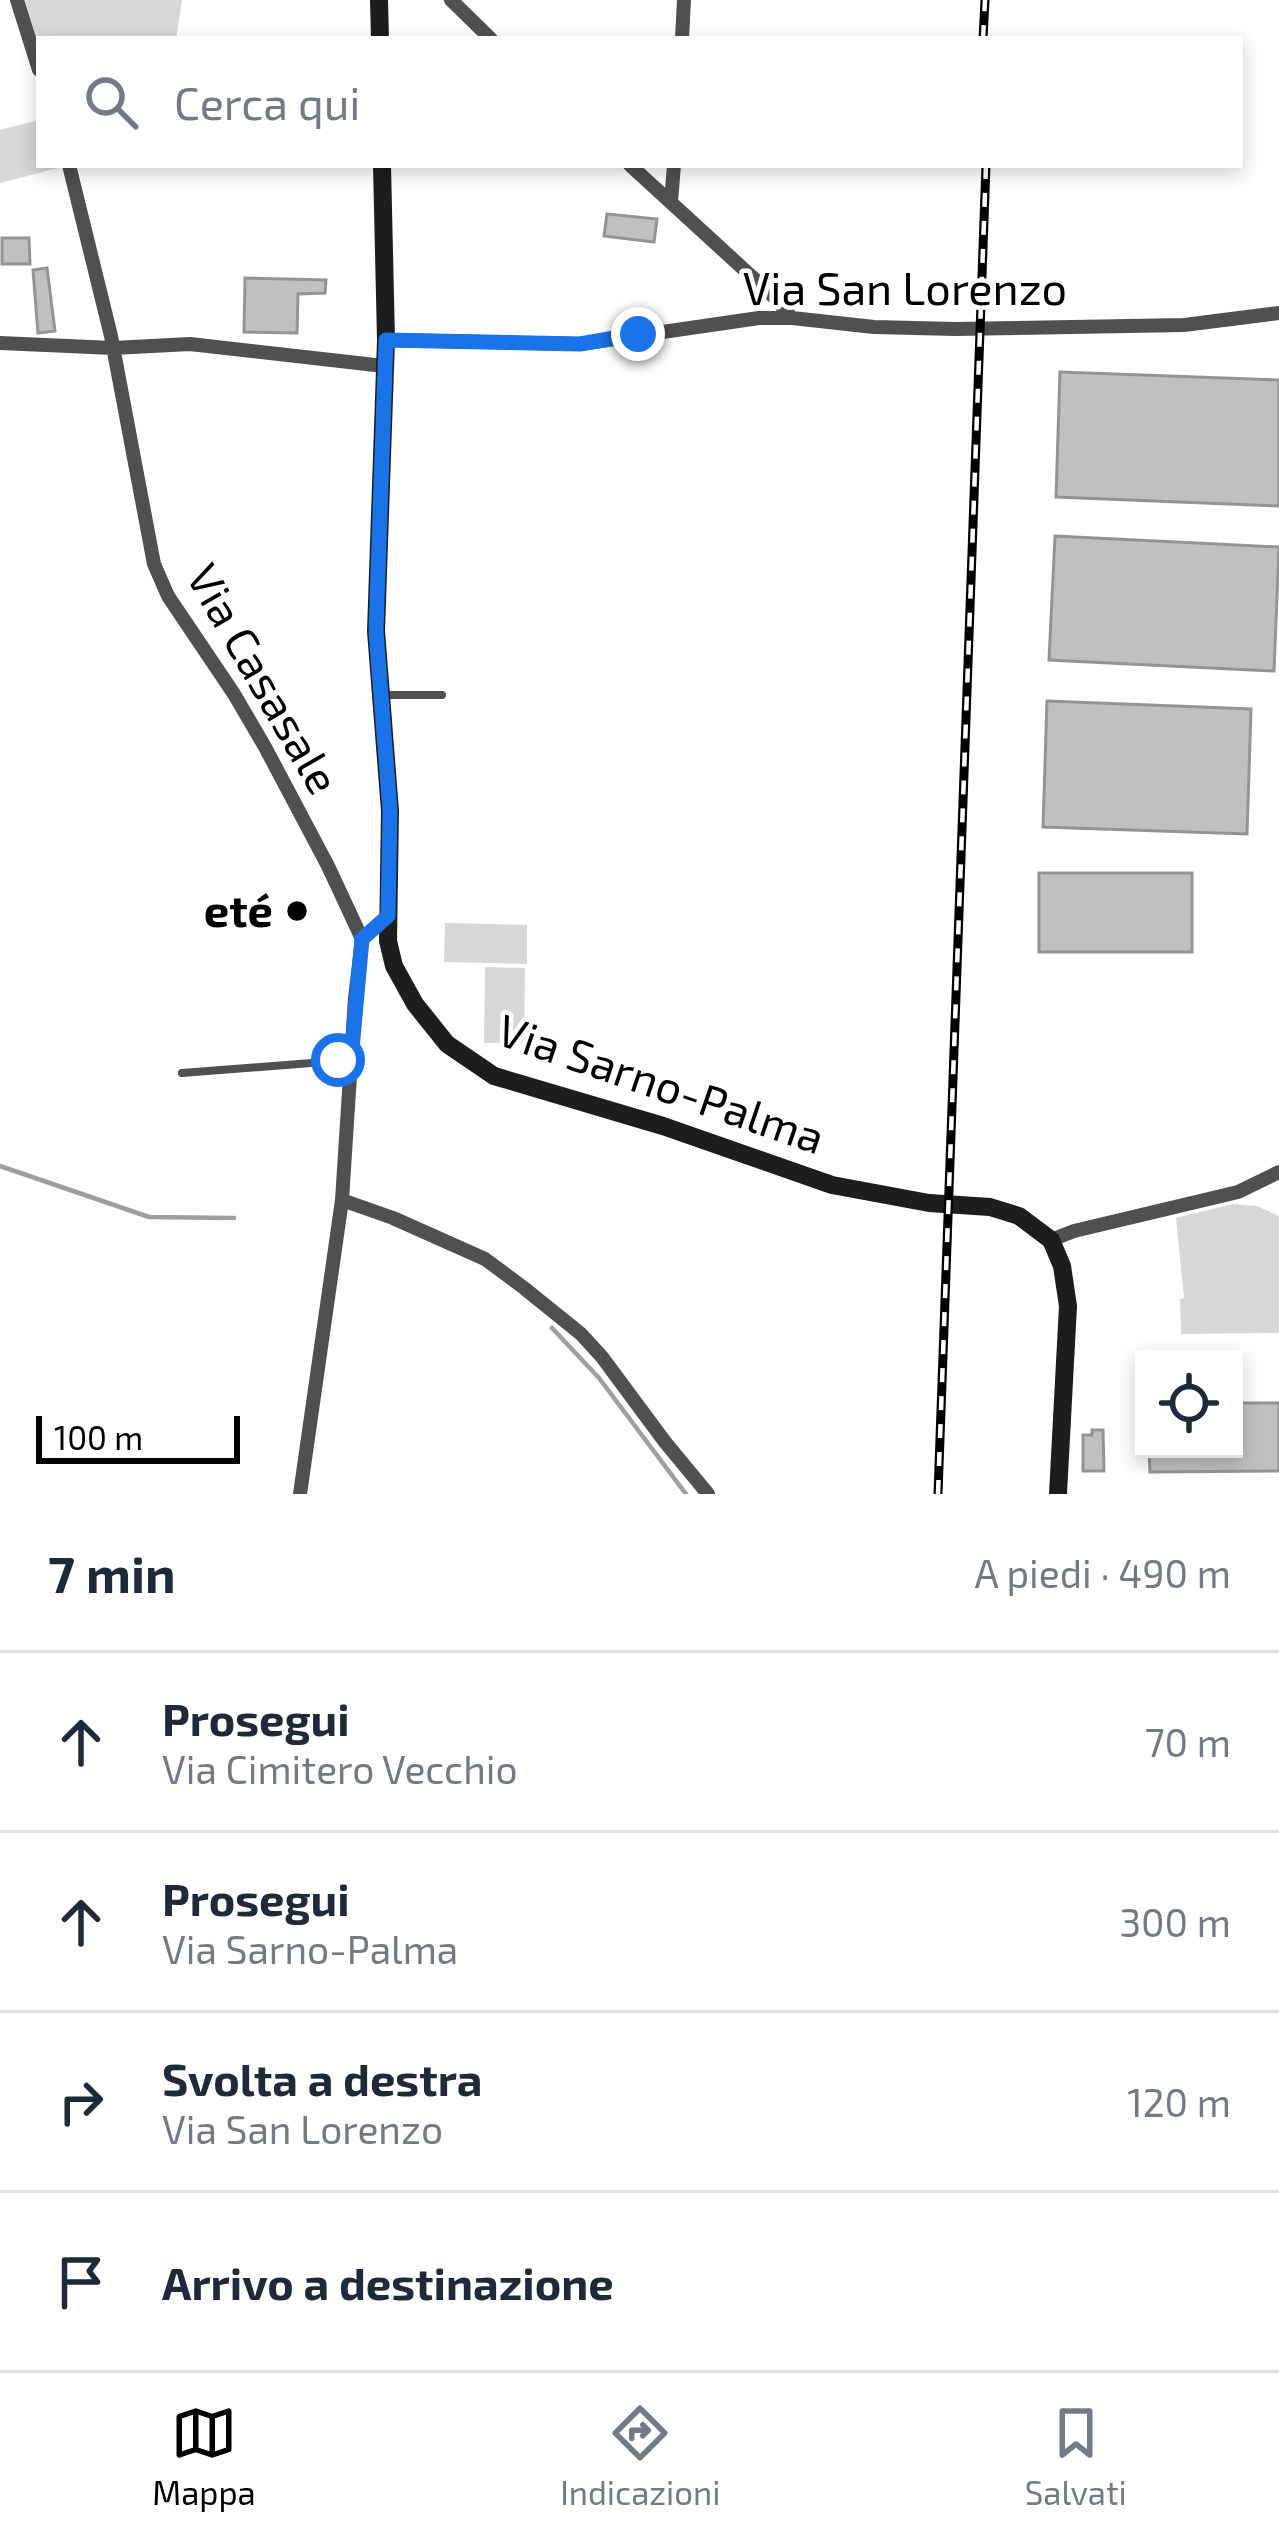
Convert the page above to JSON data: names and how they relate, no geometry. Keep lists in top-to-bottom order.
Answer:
{
  "streets": {
    "main road": ["Via Sarno-Palma"],
    "street": ["Via San Lorenzo", "Via Casasale"]
  },
  "crossings": [
    ["Via San Lorenzo", "Via Sarno-Palma"]
  ],
  "places": ["eté"],
  "scale_bar": "100 m",
  "page": {
    "search": "Cerca qui",
    "scale": "100 m",
    "heading": ["7 min", "A piedi · 490 m"],
    "list": [
      ["Prosegui", "Via Cimitero Vecchio", "70 m"],
      ["Prosegui", "Via Sarno-Palma", "300 m"],
      ["Svolta a destra", "Via San Lorenzo", "120 m"],
      "Arrivo a destinazione"
    ],
    "nav": ["Mappa", "Indicazioni", "Salvati"]
  }
}
